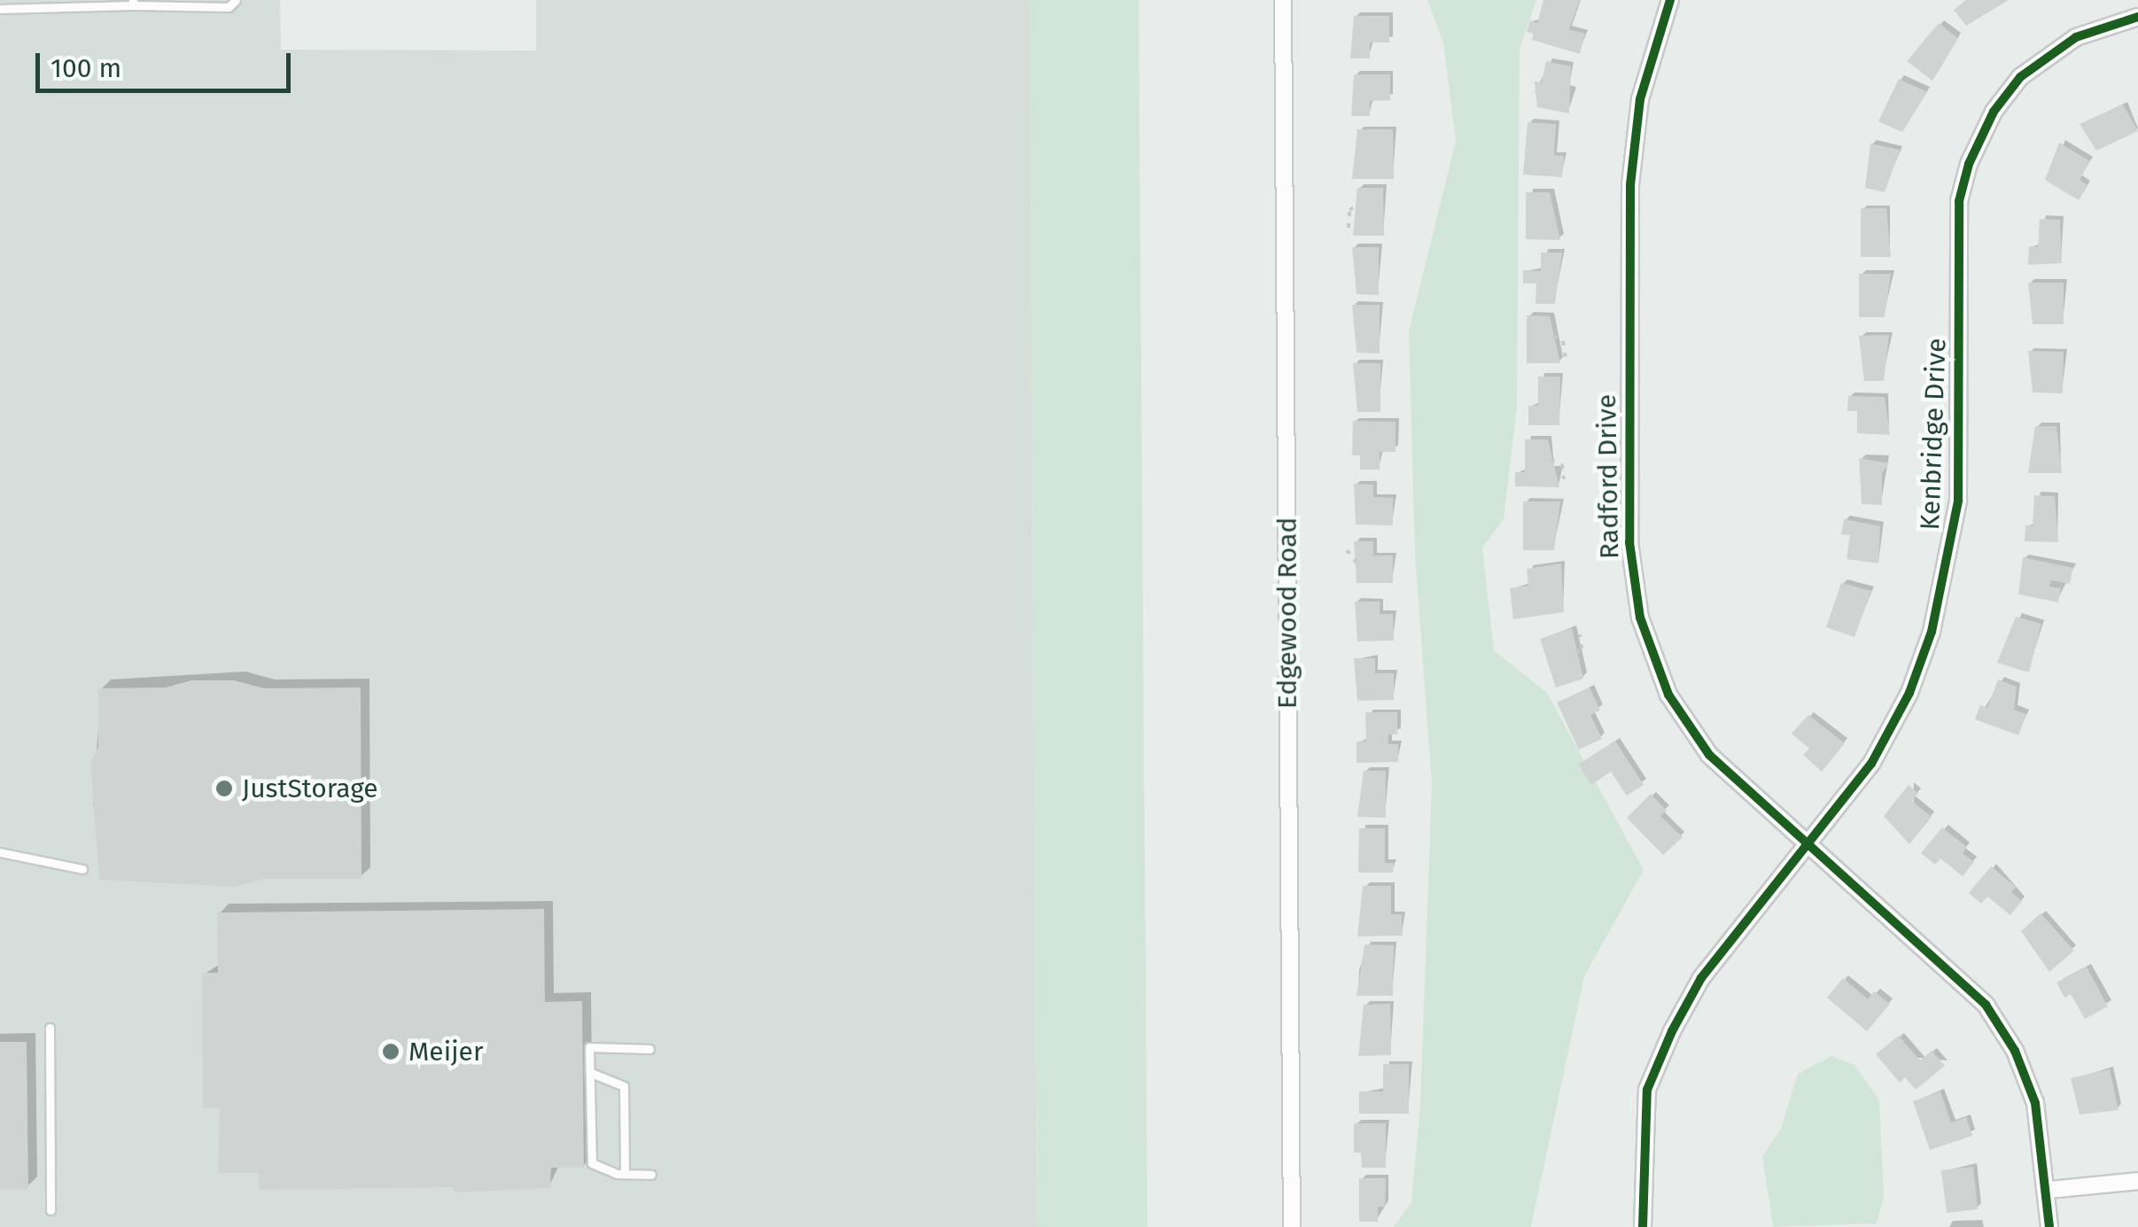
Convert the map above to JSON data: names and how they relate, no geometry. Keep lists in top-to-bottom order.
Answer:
{
  "streets": {
    "street": ["Kenbridge Drive", "Radford Drive", "Edgewood Road"]
  },
  "crossings": [
    ["Kenbridge Drive", "Radford Drive"]
  ],
  "places": ["JustStorage", "Meijer"],
  "scale_bar": "100 m"
}
